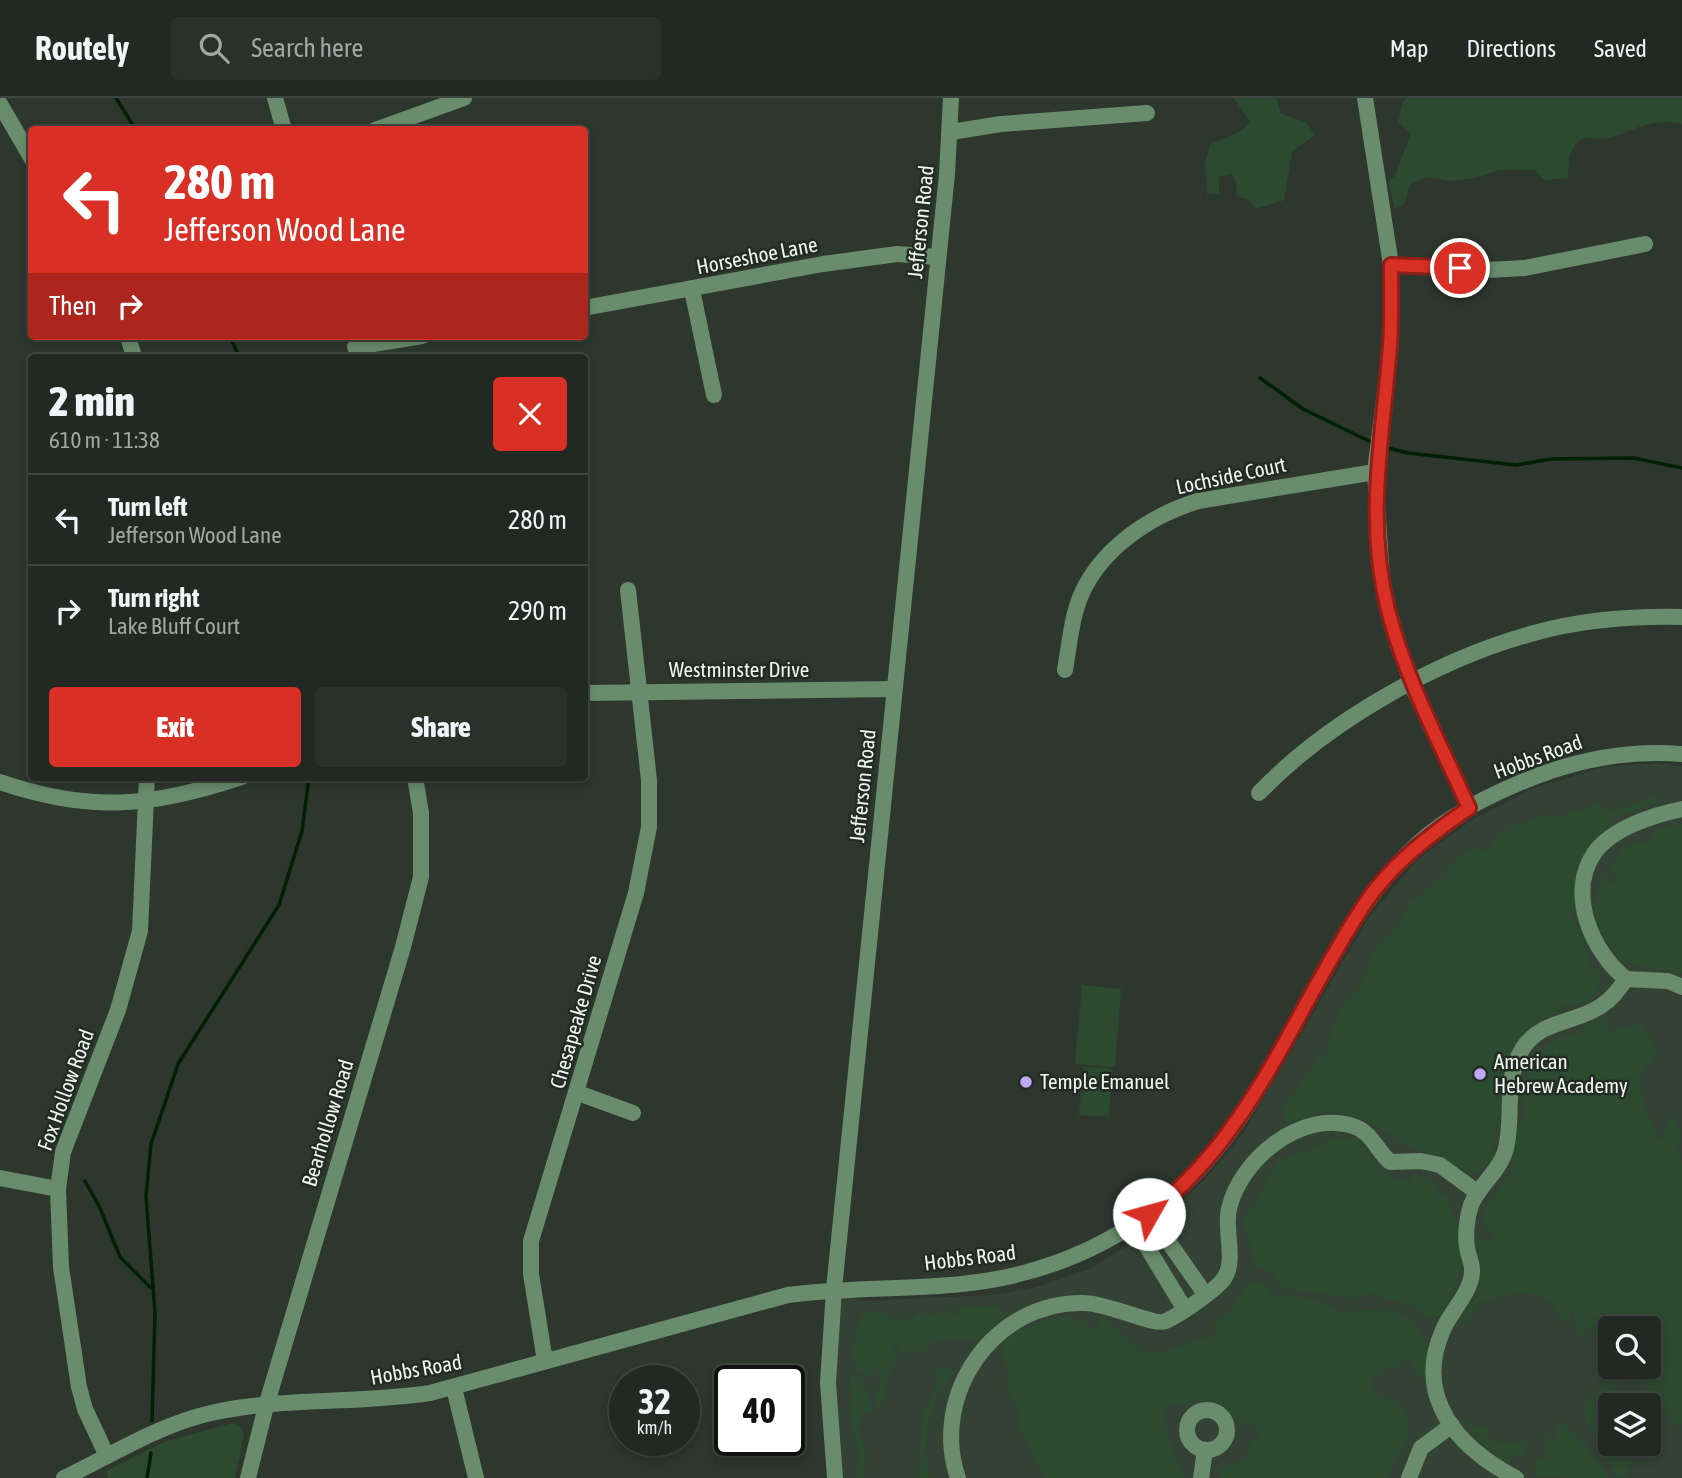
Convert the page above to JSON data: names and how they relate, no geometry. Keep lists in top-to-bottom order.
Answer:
{
  "streets": {
    "street": [
      "Jefferson Road",
      "Horseshoe Lane",
      "Lochside Court",
      "Westminster Drive",
      "Hobbs Road",
      "Chesapeake Drive",
      "Fox Hollow Road",
      "Bearhollow Road"
    ]
  },
  "crossings": [
    ["Jefferson Road", "Horseshoe Lane"],
    ["Jefferson Road", "Westminster Drive"],
    ["Jefferson Road", "Hobbs Road"],
    ["Westminster Drive", "Chesapeake Drive"],
    ["Hobbs Road", "Chesapeake Drive"],
    ["Hobbs Road", "Fox Hollow Road"],
    ["Hobbs Road", "Bearhollow Road"]
  ],
  "places": ["American Hebrew Academy", "Temple Emanuel"],
  "page": {
    "header": "Routely",
    "search": "Search here",
    "nav": ["Map", "Directions", "Saved"],
    "turn": ["280 m", "Jefferson Wood Lane"],
    "then": "Then",
    "heading": ["2 min", "610 m · 11:38"],
    "list": [
      {
        "name": "Turn left",
        "note": "Jefferson Wood Lane",
        "value": "280 m"
      },
      {
        "name": "Turn right",
        "note": "Lake Bluff Court",
        "value": "290 m"
      }
    ],
    "buttons": ["Exit", "Share"],
    "speed": "32 km/h",
    "limit": "40"
  }
}
